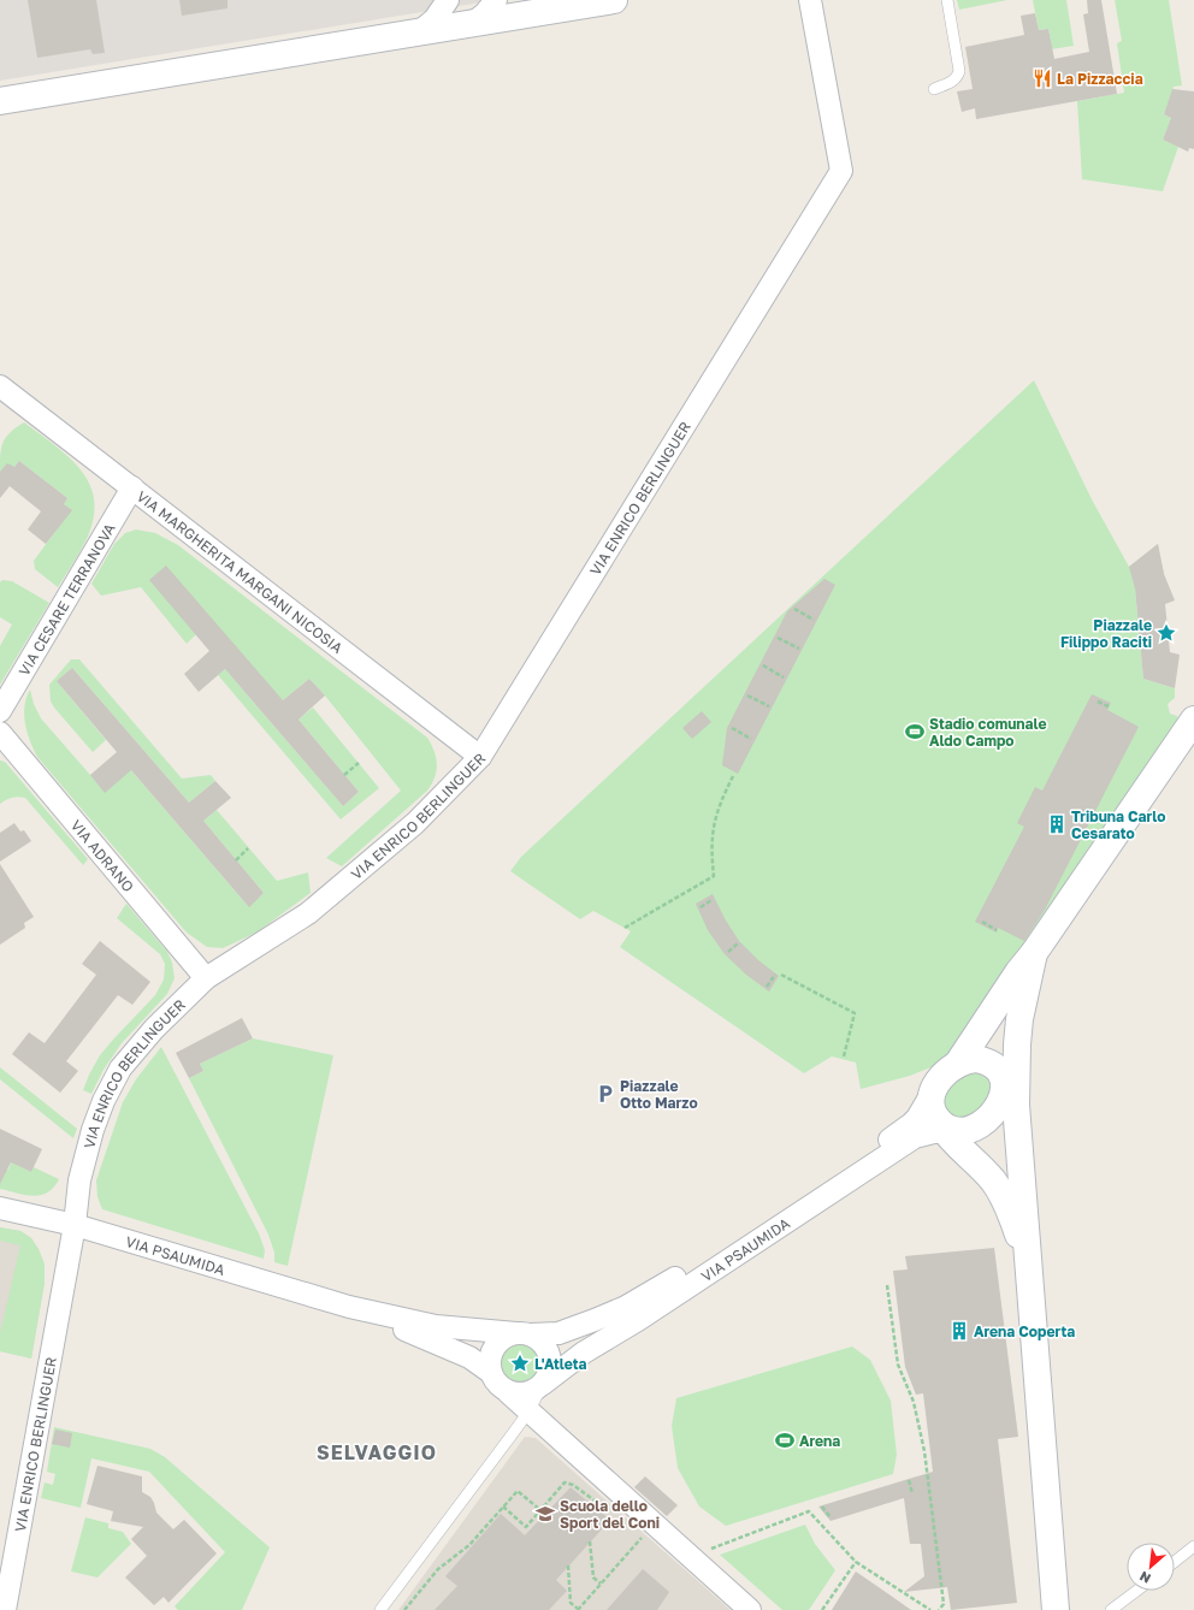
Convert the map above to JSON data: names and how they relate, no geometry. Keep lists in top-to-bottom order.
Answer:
{
  "streets": {
    "street": [
      "VIA ENRICO BERLINGUER",
      "VIA MARGHERITA MARGANI NICOSIA",
      "VIA CESARE TERRANOVA",
      "VIA ADRANO",
      "VIA PSAUMIDA"
    ]
  },
  "crossings": [
    ["VIA ENRICO BERLINGUER", "VIA MARGHERITA MARGANI NICOSIA"],
    ["VIA ENRICO BERLINGUER", "VIA ADRANO"],
    ["VIA ENRICO BERLINGUER", "VIA PSAUMIDA"],
    ["VIA MARGHERITA MARGANI NICOSIA", "VIA CESARE TERRANOVA"]
  ],
  "districts": ["SELVAGGIO"],
  "places": {
    "restaurant": ["La Pizzaccia"],
    "place": ["Piazzale Filippo Raciti", "L'Atleta"],
    "sports": ["Stadio comunale Aldo Campo", "Arena"],
    "building": ["Tribuna Carlo Cesarato", "Arena Coperta"],
    "parking": ["Piazzale Otto Marzo"],
    "school or university": ["Scuola dello Sport del Coni"]
  },
  "north": "bottom left"
}
